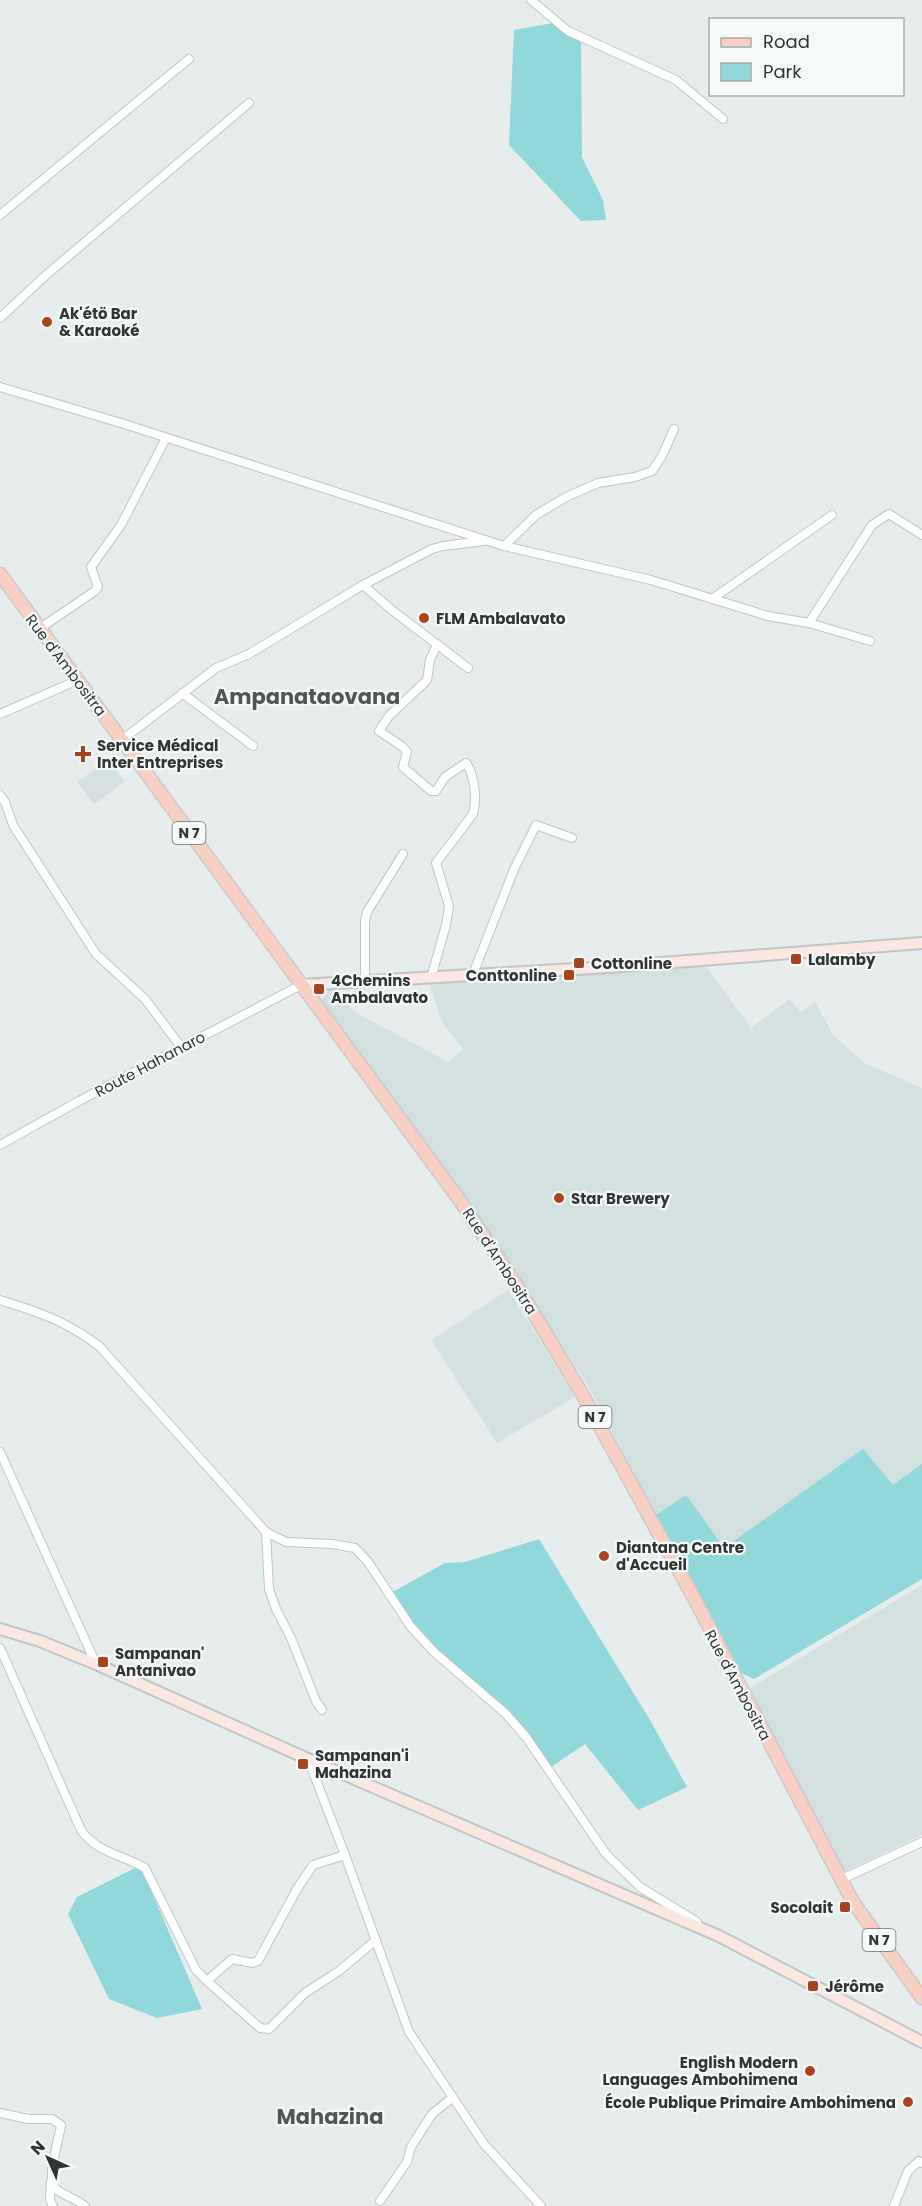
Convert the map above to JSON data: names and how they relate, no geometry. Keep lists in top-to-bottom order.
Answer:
{
  "streets": {
    "main road": ["Rue d'Ambositra", "N 7"],
    "street": ["Route Hahanaro"]
  },
  "crossings": [
    ["Rue d'Ambositra", "Route Hahanaro"]
  ],
  "districts": ["Ampanataovana", "Mahazina"],
  "places": {
    "other": [
      "Ak'étö Bar & Karaoké",
      "FLM Ambalavato",
      "Star Brewery",
      "Diantana Centre d'Accueil",
      "English Modern Languages Ambohimena",
      "École Publique Primaire Ambohimena"
    ],
    "health": ["Service Médical Inter Entreprises"],
    "transit": [
      "Lalamby",
      "Cottonline",
      "Conttonline",
      "4Chemins Ambalavato",
      "Sampanan' Antanivao",
      "Sampanan'i Mahazina",
      "Socolait",
      "Jérôme"
    ]
  },
  "legend": ["Road", "Park"],
  "north": "top left"
}
